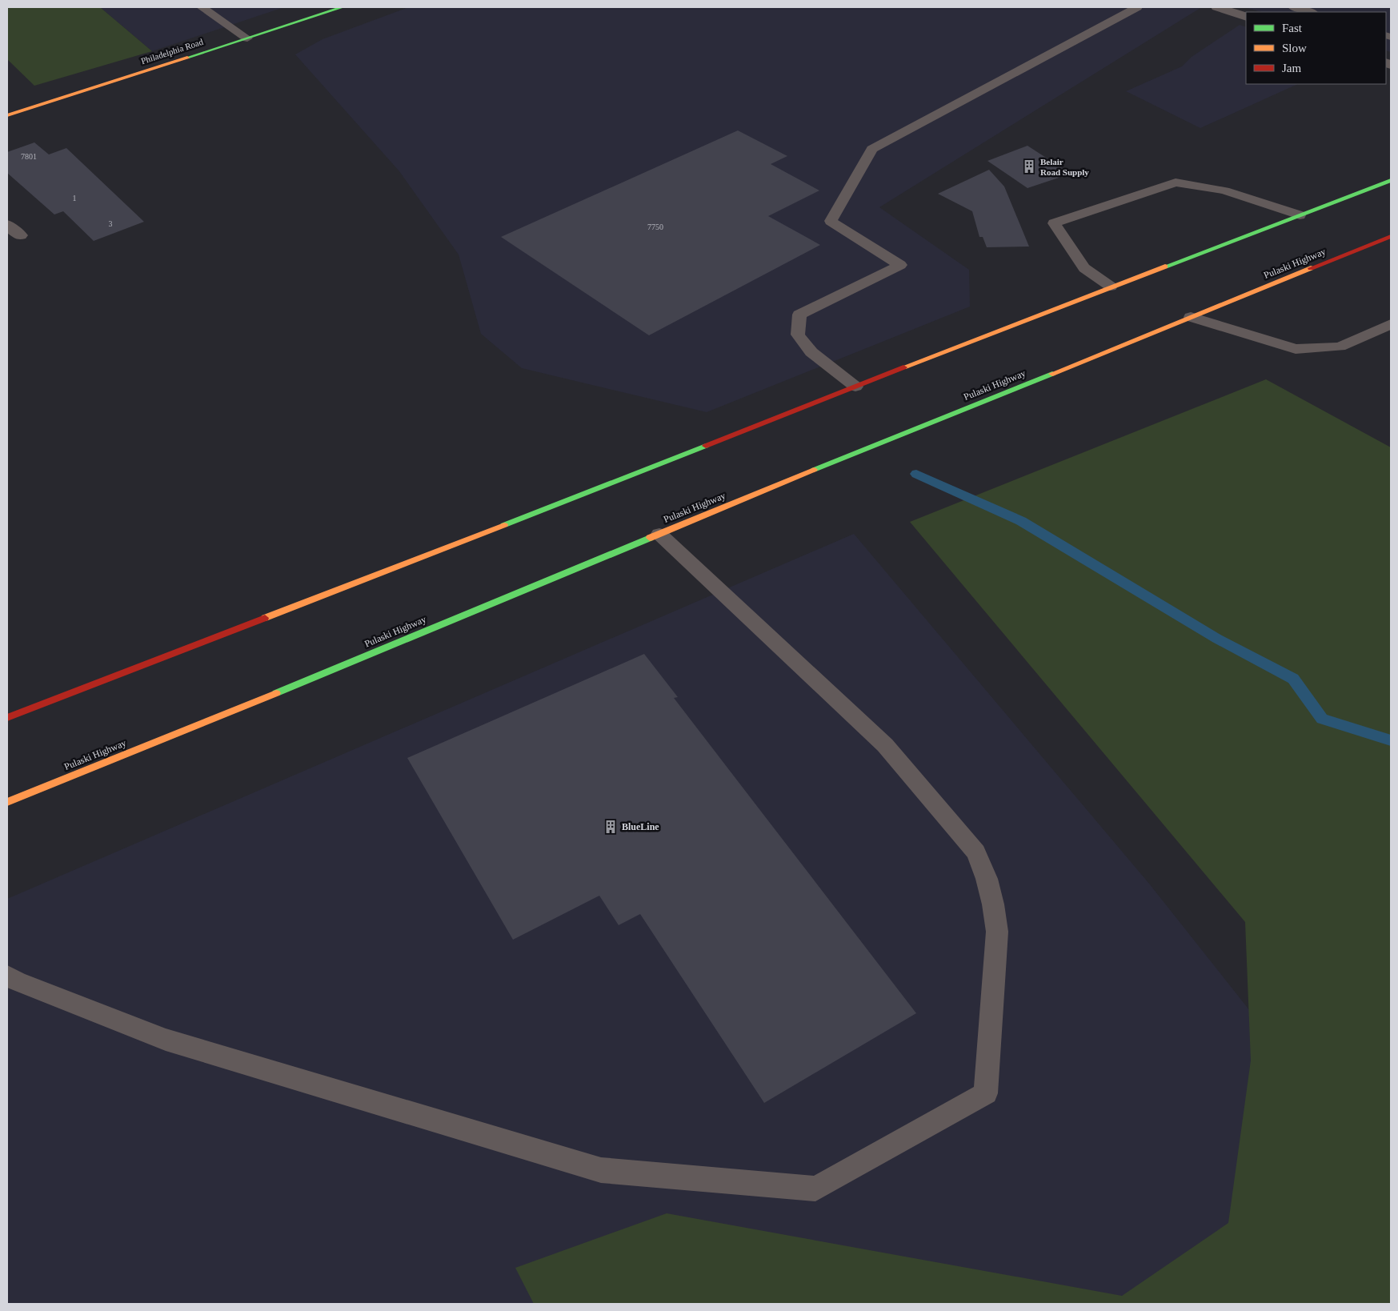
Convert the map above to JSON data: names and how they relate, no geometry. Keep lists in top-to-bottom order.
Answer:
{
  "streets": {
    "main road": ["Philadelphia Road", "Pulaski Highway"]
  },
  "places": {
    "building": ["Belair Road Supply", "BlueLine"]
  },
  "house_numbers": [
    "7801",
    "1",
    "3",
    "7750"
  ],
  "legend": ["Fast", "Slow", "Jam"]
}
